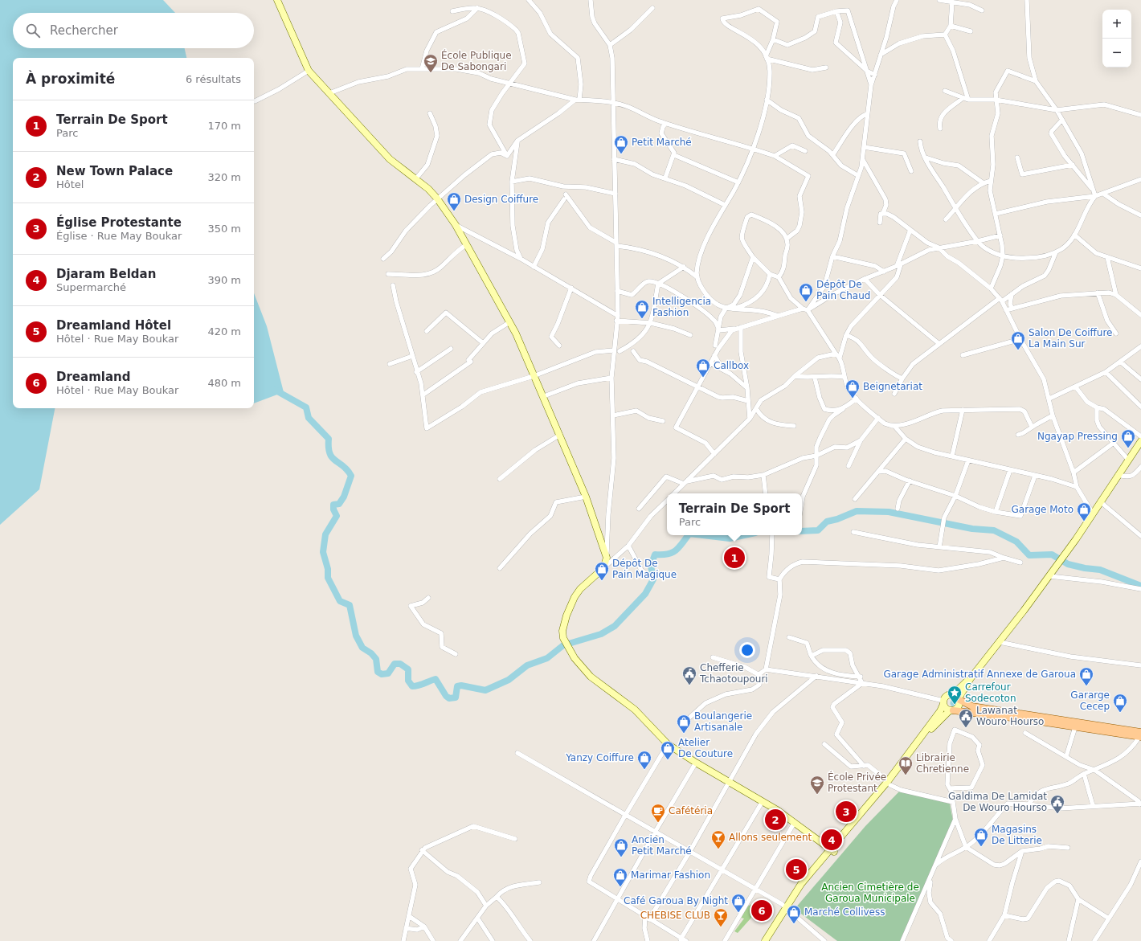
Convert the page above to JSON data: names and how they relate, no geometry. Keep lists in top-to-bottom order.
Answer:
{
  "parks": ["Ancien Cimetière de Garoua Municipale"],
  "places": {
    "school or university": ["École Publique De Sabongari", "École Privée Protestant"],
    "shop": [
      "Petit Marché",
      "Design Coiffure",
      "Dépôt De Pain Chaud",
      "Intelligencia Fashion",
      "Salon De Coiffure La Main Sur",
      "Callbox",
      "Beignetariat",
      "Ngayap Pressing",
      "Garage Moto",
      "Dépôt De Pain Magique",
      "Garage Administratif Annexe de Garoua",
      "Gararge Cecep",
      "Boulangerie Artisanale",
      "Atelier De Couture",
      "Yanzy Coiffure",
      "Magasins De Litterie",
      "Ancien Petit Marché",
      "Marimar Fashion",
      "Café Garoua By Night",
      "Marché Collivess"
    ],
    "public building": ["Chefferie Tchaotoupouri", "Lawanat Wouro Hourso", "Galdima De Lamidat De Wouro Hourso"],
    "place": ["Carrefour Sodecoton"],
    "library": ["Librairie Chretienne"],
    "cafe": ["Cafétéria"],
    "bar": ["Allons seulement", "CHEBISE CLUB"]
  },
  "page": {
    "map_buttons": ["+", "−"],
    "search": "Rechercher",
    "heading": ["À proximité", "6 résultats"],
    "list": [
      {
        "mark": "1",
        "name": "Terrain De Sport",
        "note": "Parc",
        "value": "170 m"
      },
      {
        "mark": "2",
        "name": "New Town Palace",
        "note": "Hôtel",
        "value": "320 m"
      },
      {
        "mark": "3",
        "name": "Église Protestante",
        "note": "Église · Rue May Boukar",
        "value": "350 m"
      },
      {
        "mark": "4",
        "name": "Djaram Beldan",
        "note": "Supermarché",
        "value": "390 m"
      },
      {
        "mark": "5",
        "name": "Dreamland Hôtel",
        "note": "Hôtel · Rue May Boukar",
        "value": "420 m"
      },
      {
        "mark": "6",
        "name": "Dreamland",
        "note": "Hôtel · Rue May Boukar",
        "value": "480 m"
      }
    ],
    "popup": ["Terrain De Sport", "Parc"],
    "pins": [
      "1",
      "3",
      "2",
      "4",
      "5",
      "6"
    ]
  }
}
